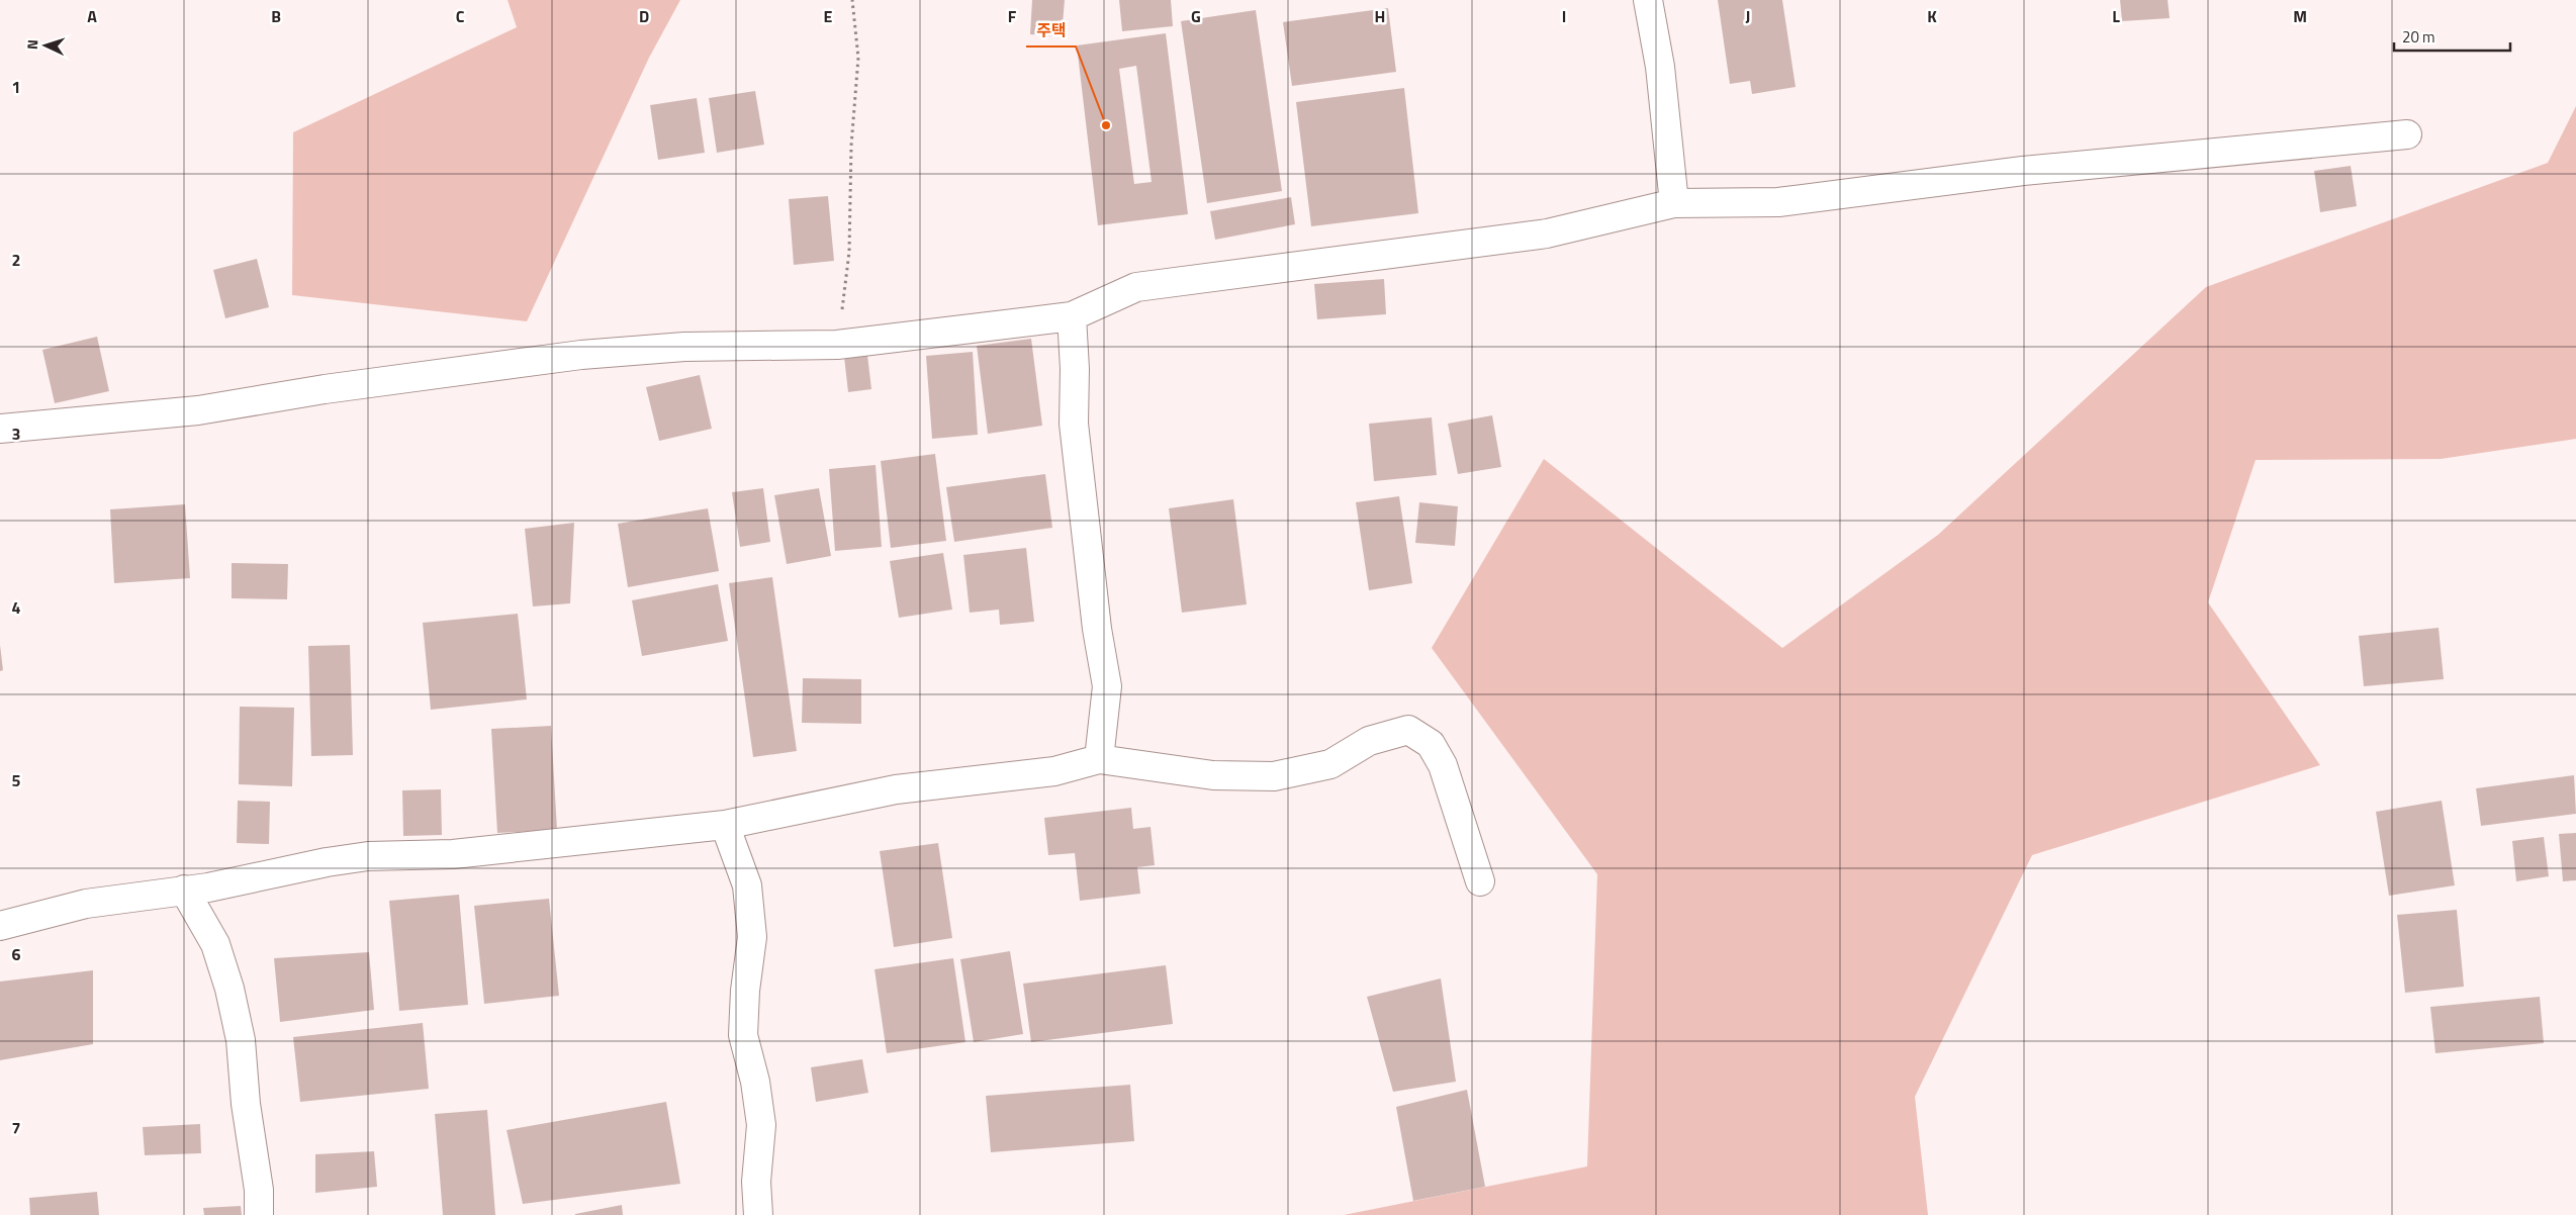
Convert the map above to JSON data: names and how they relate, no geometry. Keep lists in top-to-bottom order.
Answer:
{
  "places": ["주택"],
  "scale_bar": "20 m",
  "north": "left",
  "grid": {
    "columns": [
      "A",
      "B",
      "C",
      "D",
      "E",
      "F",
      "G",
      "H",
      "I",
      "J",
      "K",
      "L",
      "M"
    ],
    "rows": [
      "1",
      "2",
      "3",
      "4",
      "5",
      "6",
      "7"
    ]
  }
}
